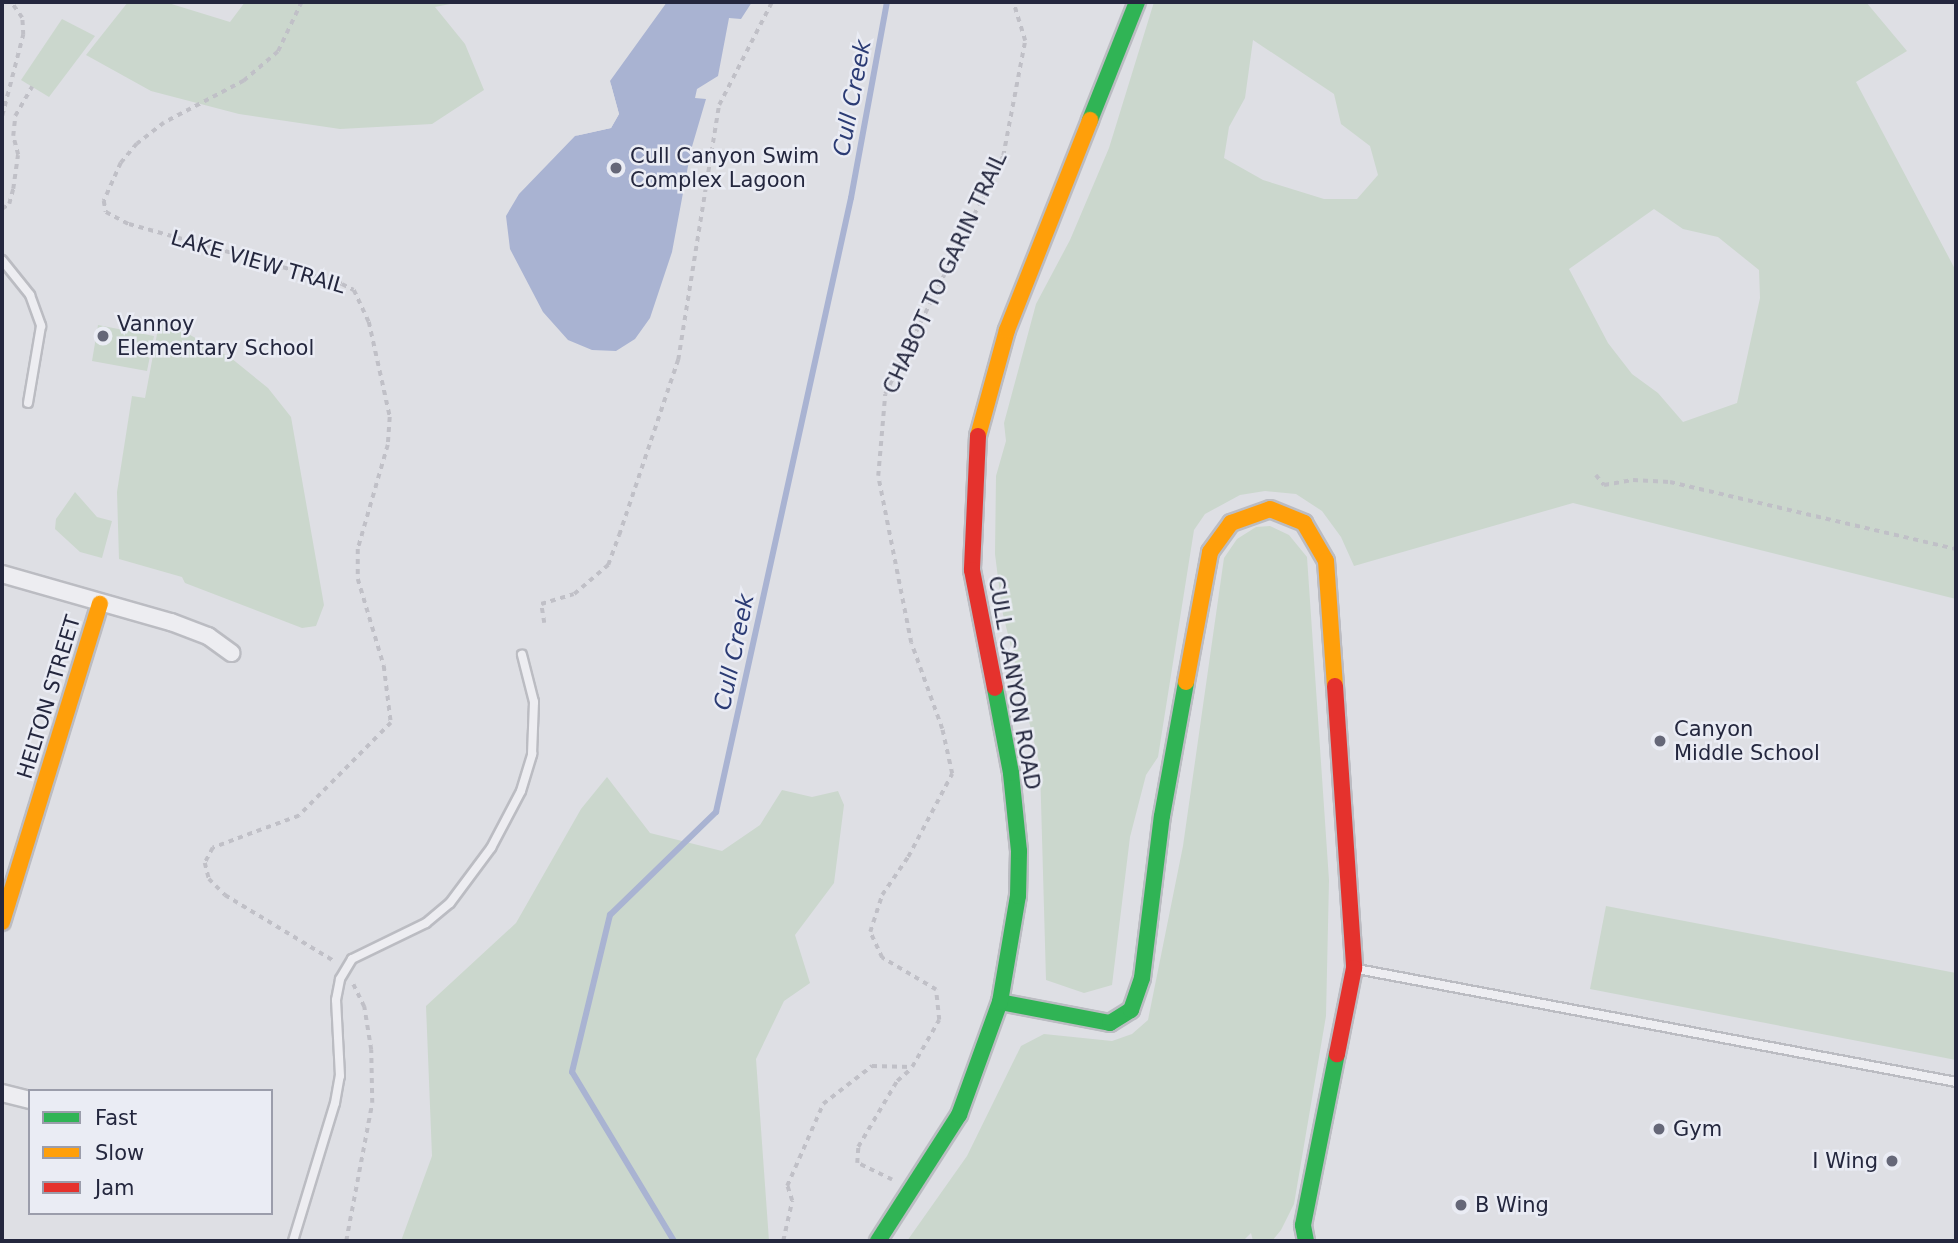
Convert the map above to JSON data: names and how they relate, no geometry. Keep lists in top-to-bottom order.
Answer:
{
  "streets": {
    "street": ["CULL CANYON ROAD", "HELTON STREET"],
    "path": ["LAKE VIEW TRAIL", "CHABOT TO GARIN TRAIL"]
  },
  "water": ["Cull Creek"],
  "places": [
    "Cull Canyon Swim Complex Lagoon",
    "Vannoy Elementary School",
    "Canyon Middle School",
    "Gym",
    "I Wing",
    "B Wing"
  ],
  "legend": ["Fast", "Slow", "Jam"]
}
